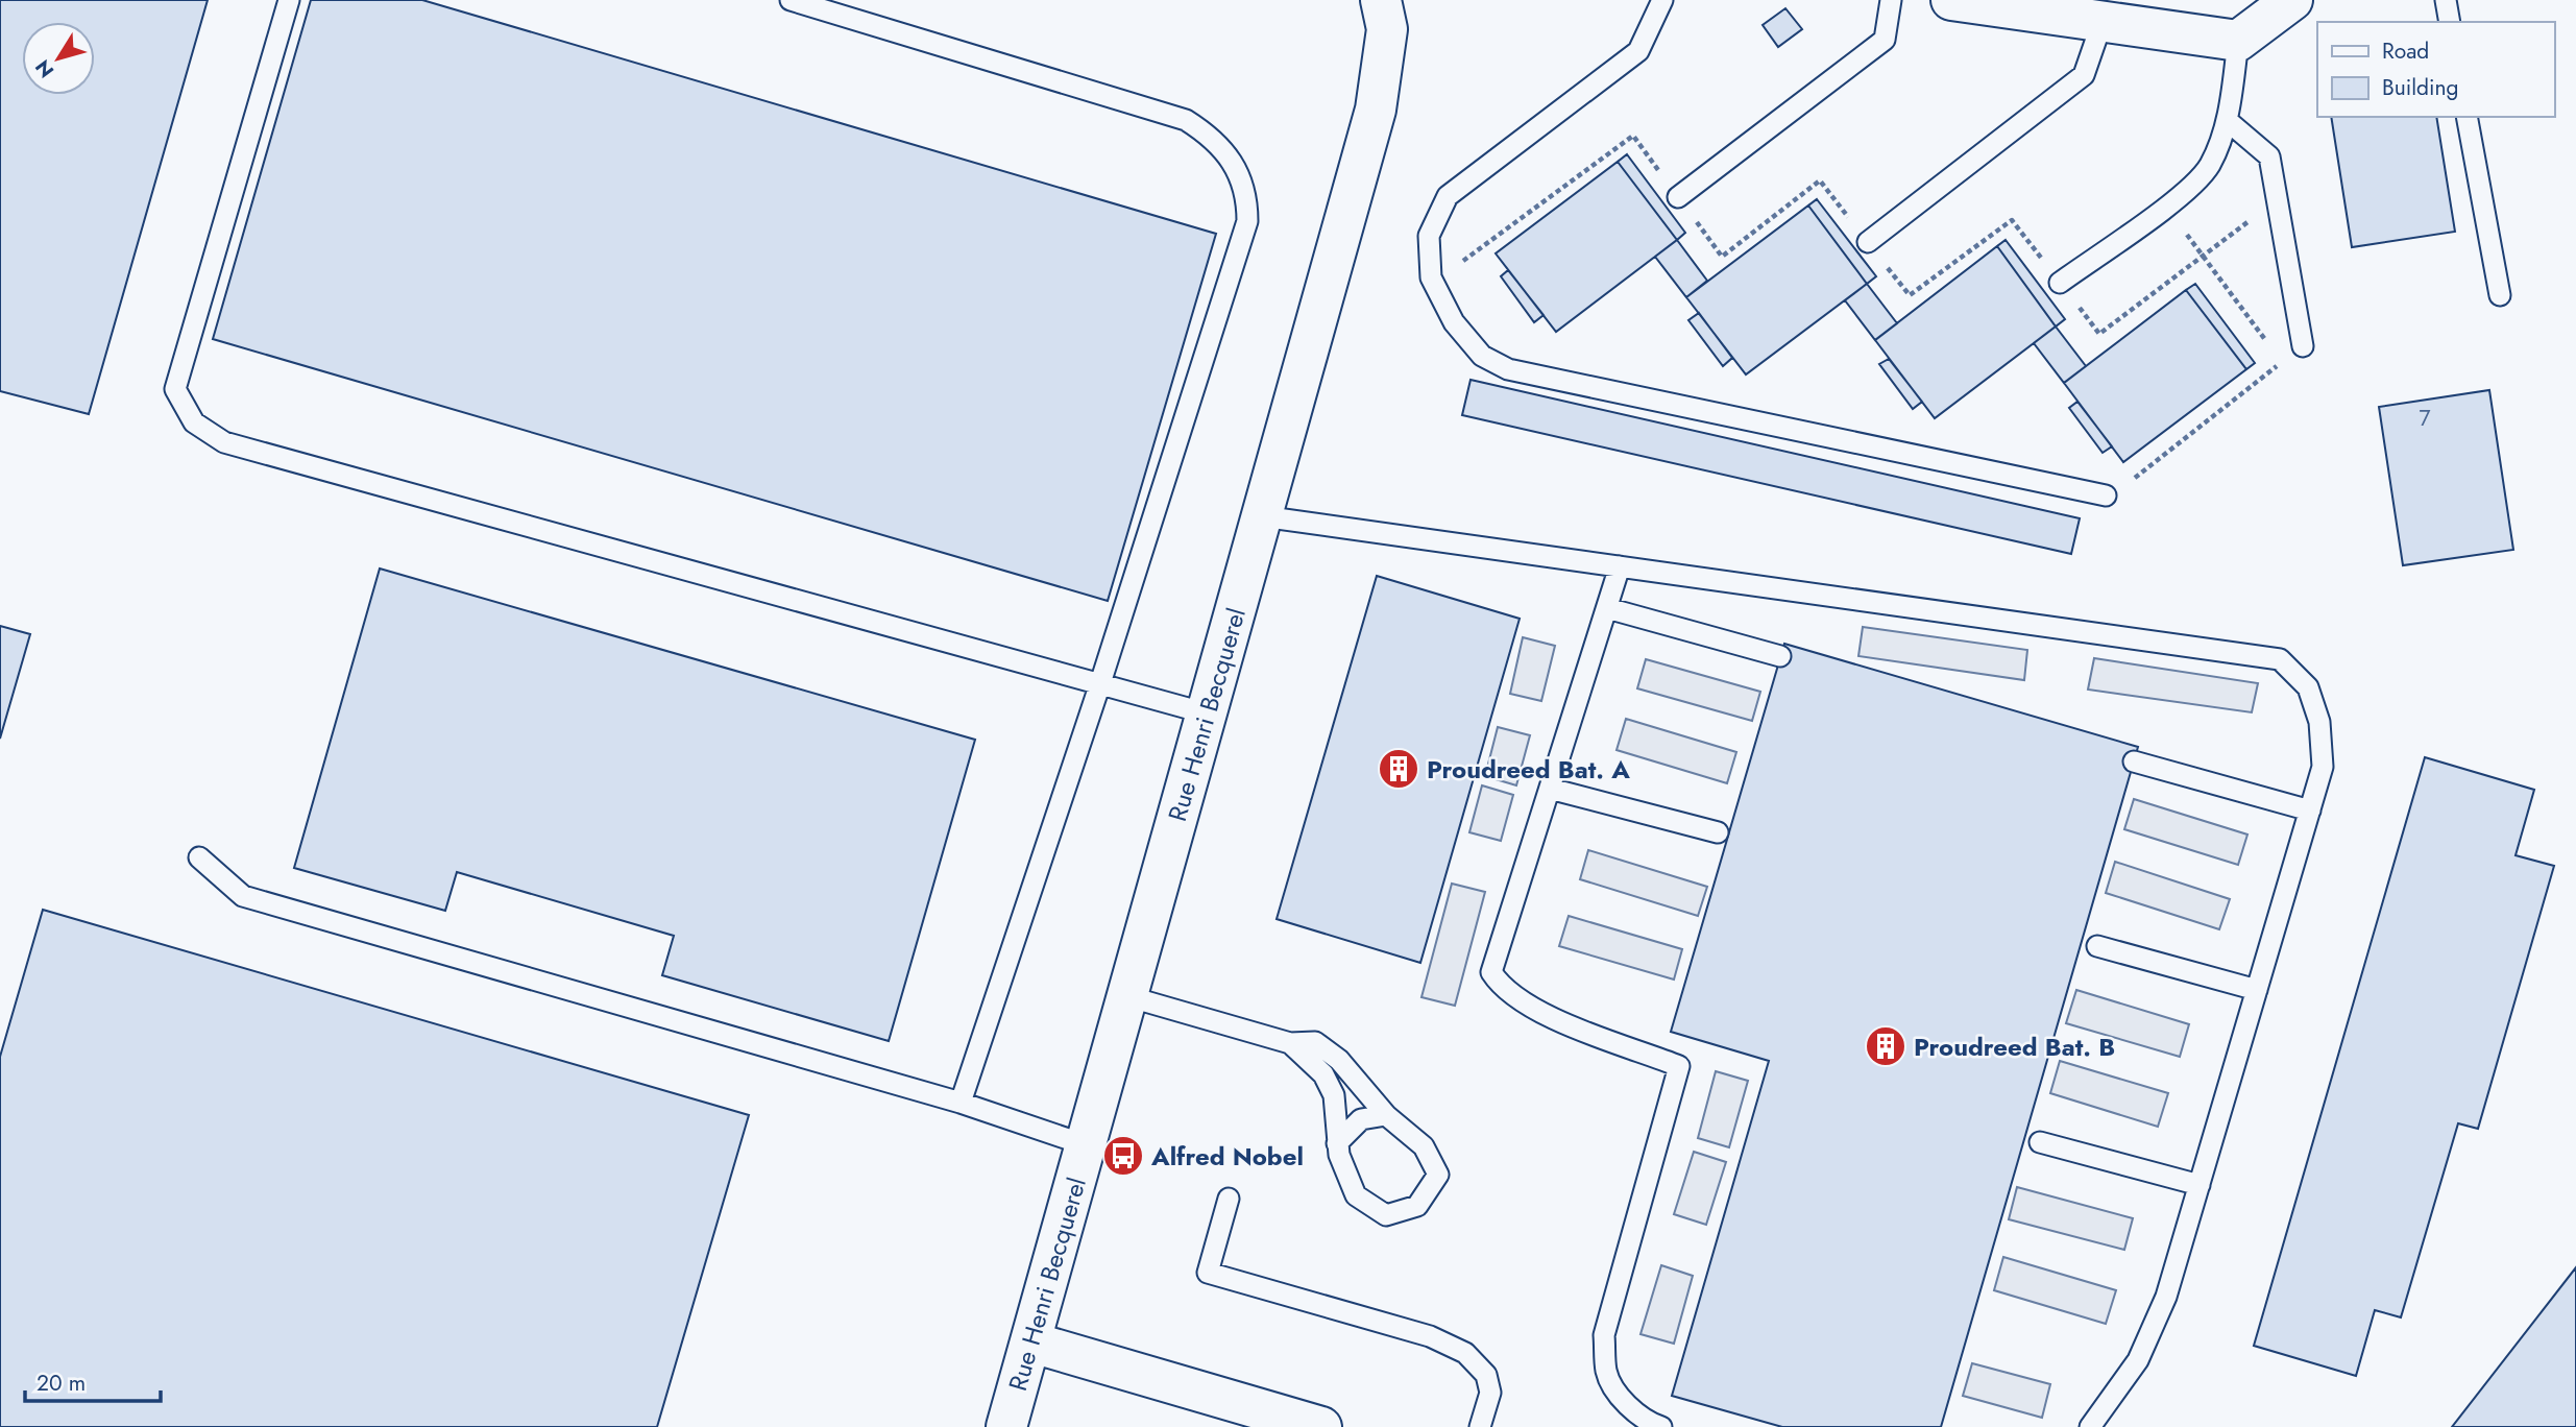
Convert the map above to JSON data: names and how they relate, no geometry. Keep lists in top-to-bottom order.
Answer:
{
  "streets": {
    "street": ["Rue Henri Becquerel"]
  },
  "places": {
    "building": ["Proudreed Bat. A", "Proudreed Bat. B"],
    "bus stop": ["Alfred Nobel"]
  },
  "house_numbers": ["7"],
  "legend": ["Road", "Building"],
  "scale_bar": "20 m",
  "north": "bottom left"
}
